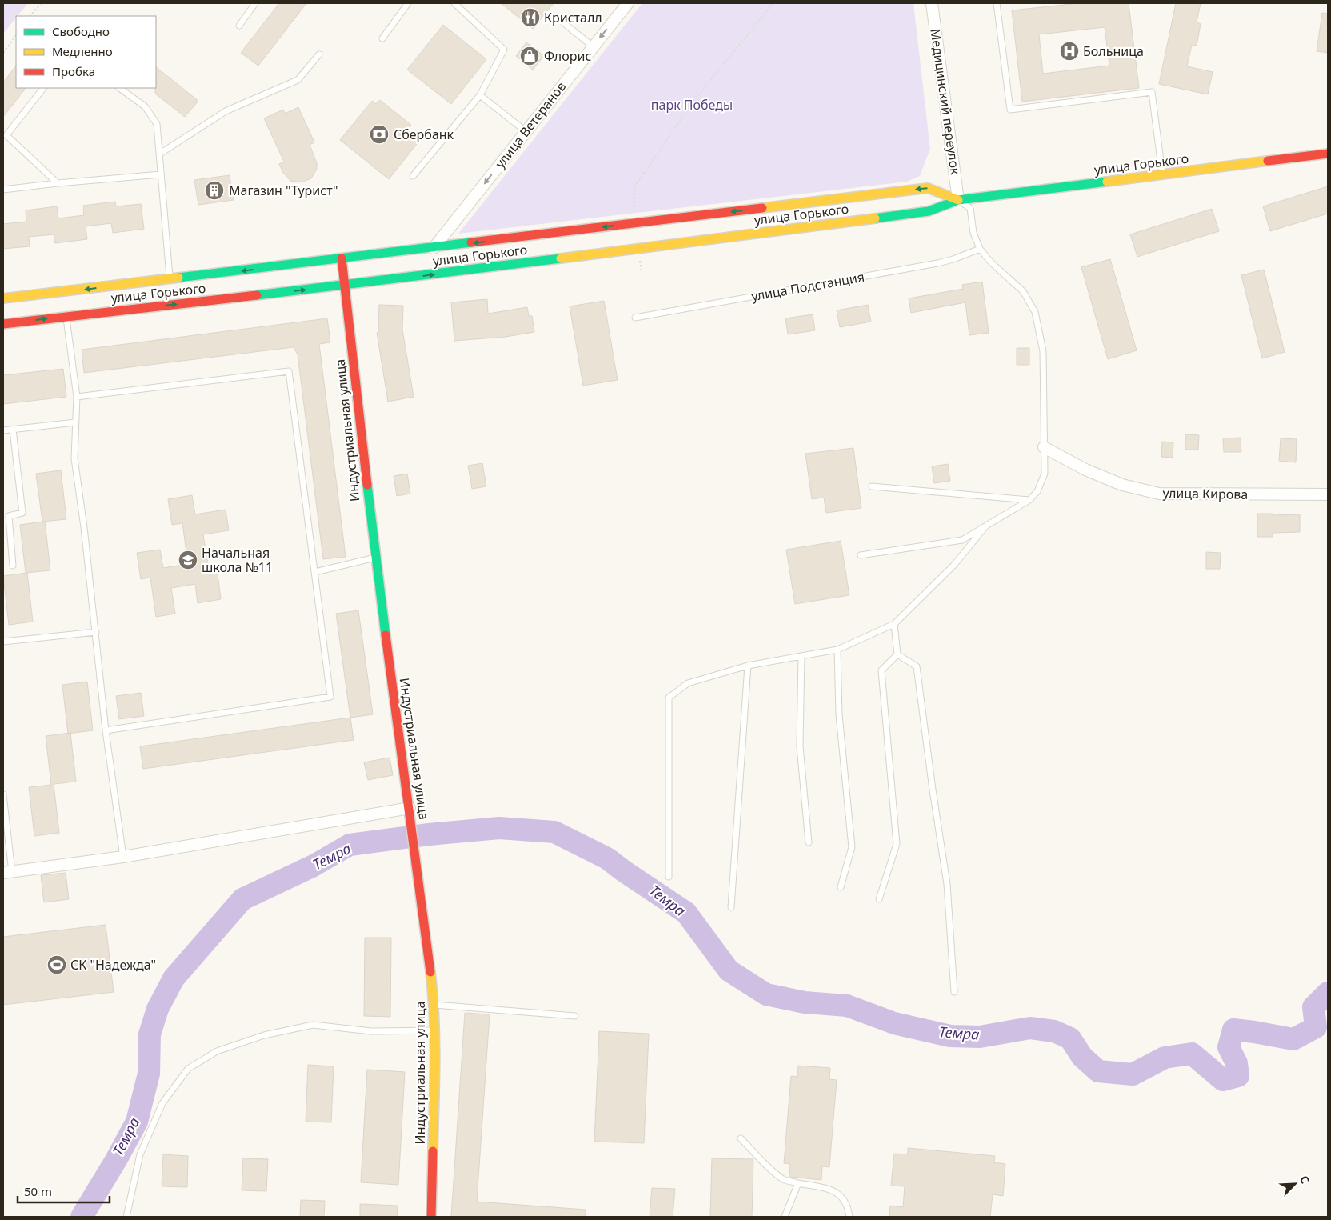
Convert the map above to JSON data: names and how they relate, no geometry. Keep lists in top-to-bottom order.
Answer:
{
  "streets": {
    "main road": ["улица Горького", "Индустриальная улица"],
    "street": ["Медицинский переулок", "улица Ветеранов", "улица Кирова"],
    "lane": ["улица Подстанция"]
  },
  "crossings": [
    ["Медицинский переулок", "улица Горького"],
    ["улица Ветеранов", "улица Горького"],
    ["улица Горького", "Индустриальная улица"]
  ],
  "one_way": ["улица Ветеранов"],
  "water": ["Темра"],
  "parks": ["парк Победы"],
  "places": {
    "restaurant": ["Кристалл"],
    "hospital": ["Больница"],
    "shop": ["Флорис"],
    "bank": ["Сбербанк"],
    "building": ["Магазин \"Турист\""],
    "school or university": ["Начальная школа №11"],
    "sports": ["СК \"Надежда\""]
  },
  "legend": ["Свободно", "Медленно", "Пробка"],
  "scale_bar": "50 m",
  "north": "top right"
}
